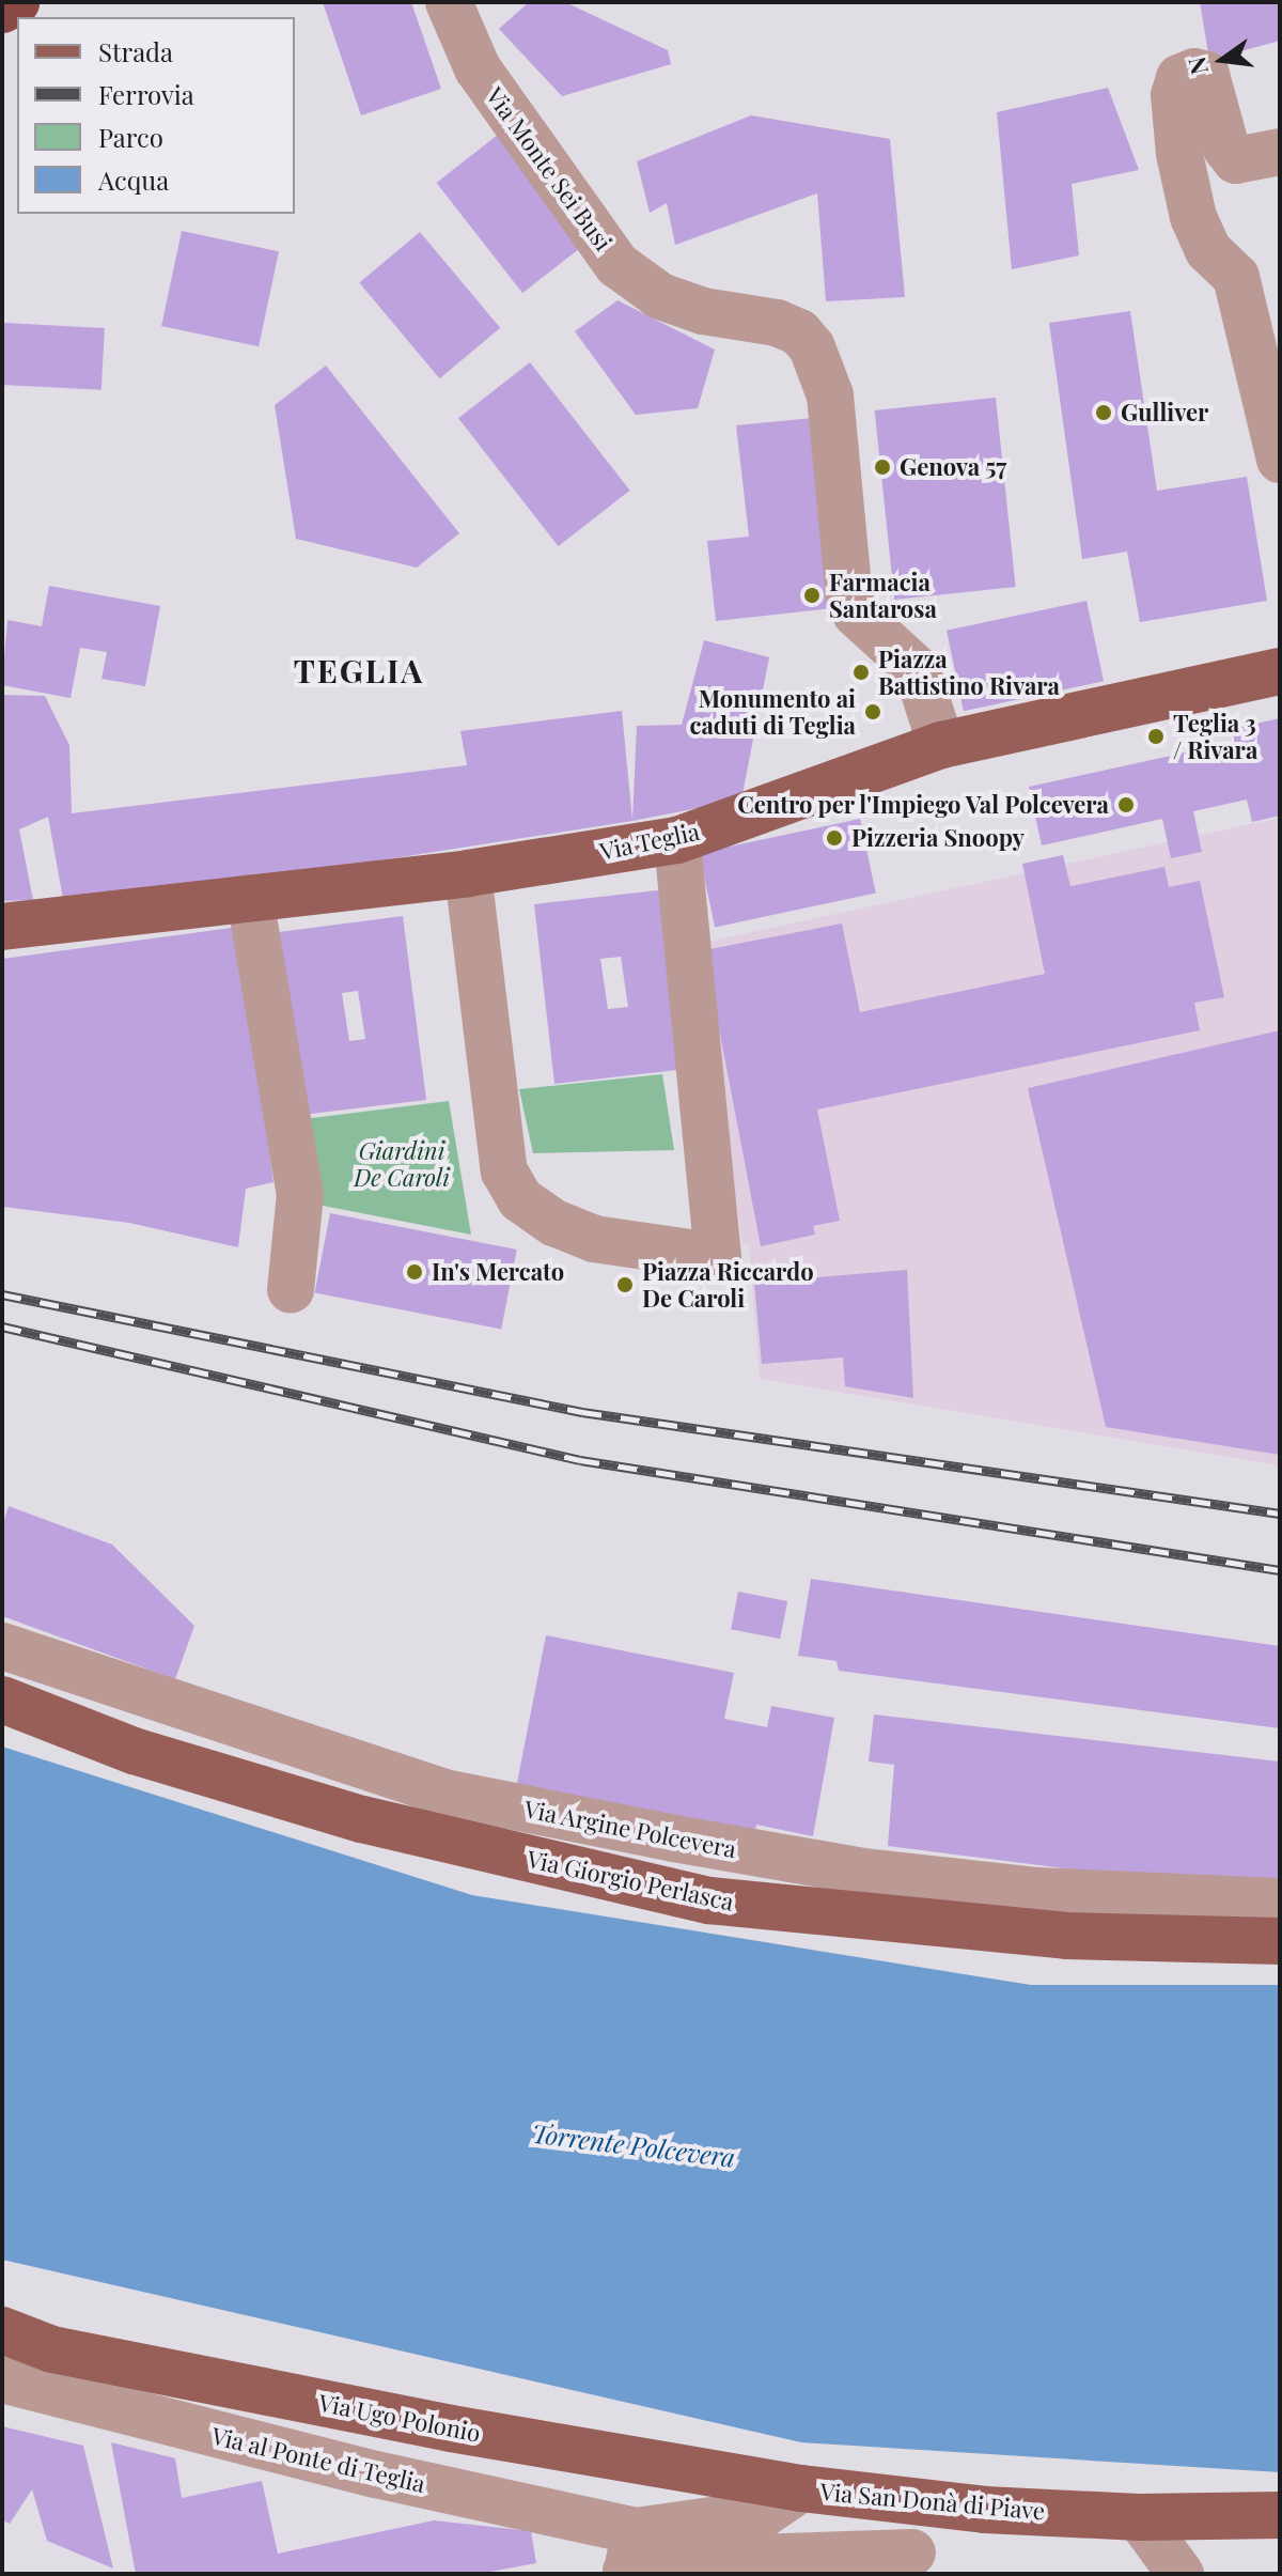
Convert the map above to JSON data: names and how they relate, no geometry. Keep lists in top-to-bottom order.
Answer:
{
  "streets": {
    "main road": [
      "Via Teglia",
      "Via Giorgio Perlasca",
      "Via Ugo Polonio",
      "Via San Donà di Piave"
    ],
    "street": ["Via Monte Sei Busi", "Via Argine Polcevera", "Via al Ponte di Teglia"]
  },
  "crossings": [
    ["Via Monte Sei Busi", "Via Teglia"],
    ["Via Ugo Polonio", "Via San Donà di Piave"],
    ["Via al Ponte di Teglia", "Via San Donà di Piave"]
  ],
  "districts": ["TEGLIA"],
  "water": ["Torrente Polcevera"],
  "parks": ["Giardini De Caroli"],
  "places": [
    "Gulliver",
    "Genova 57",
    "Farmacia Santarosa",
    "Piazza Battistino Rivara",
    "Monumento ai caduti di Teglia",
    "Teglia 3 / Rivara",
    "Centro per l'Impiego Val Polcevera",
    "Pizzeria Snoopy",
    "In's Mercato",
    "Piazza Riccardo De Caroli"
  ],
  "legend": [
    "Strada",
    "Ferrovia",
    "Parco",
    "Acqua"
  ],
  "north": "left"
}
